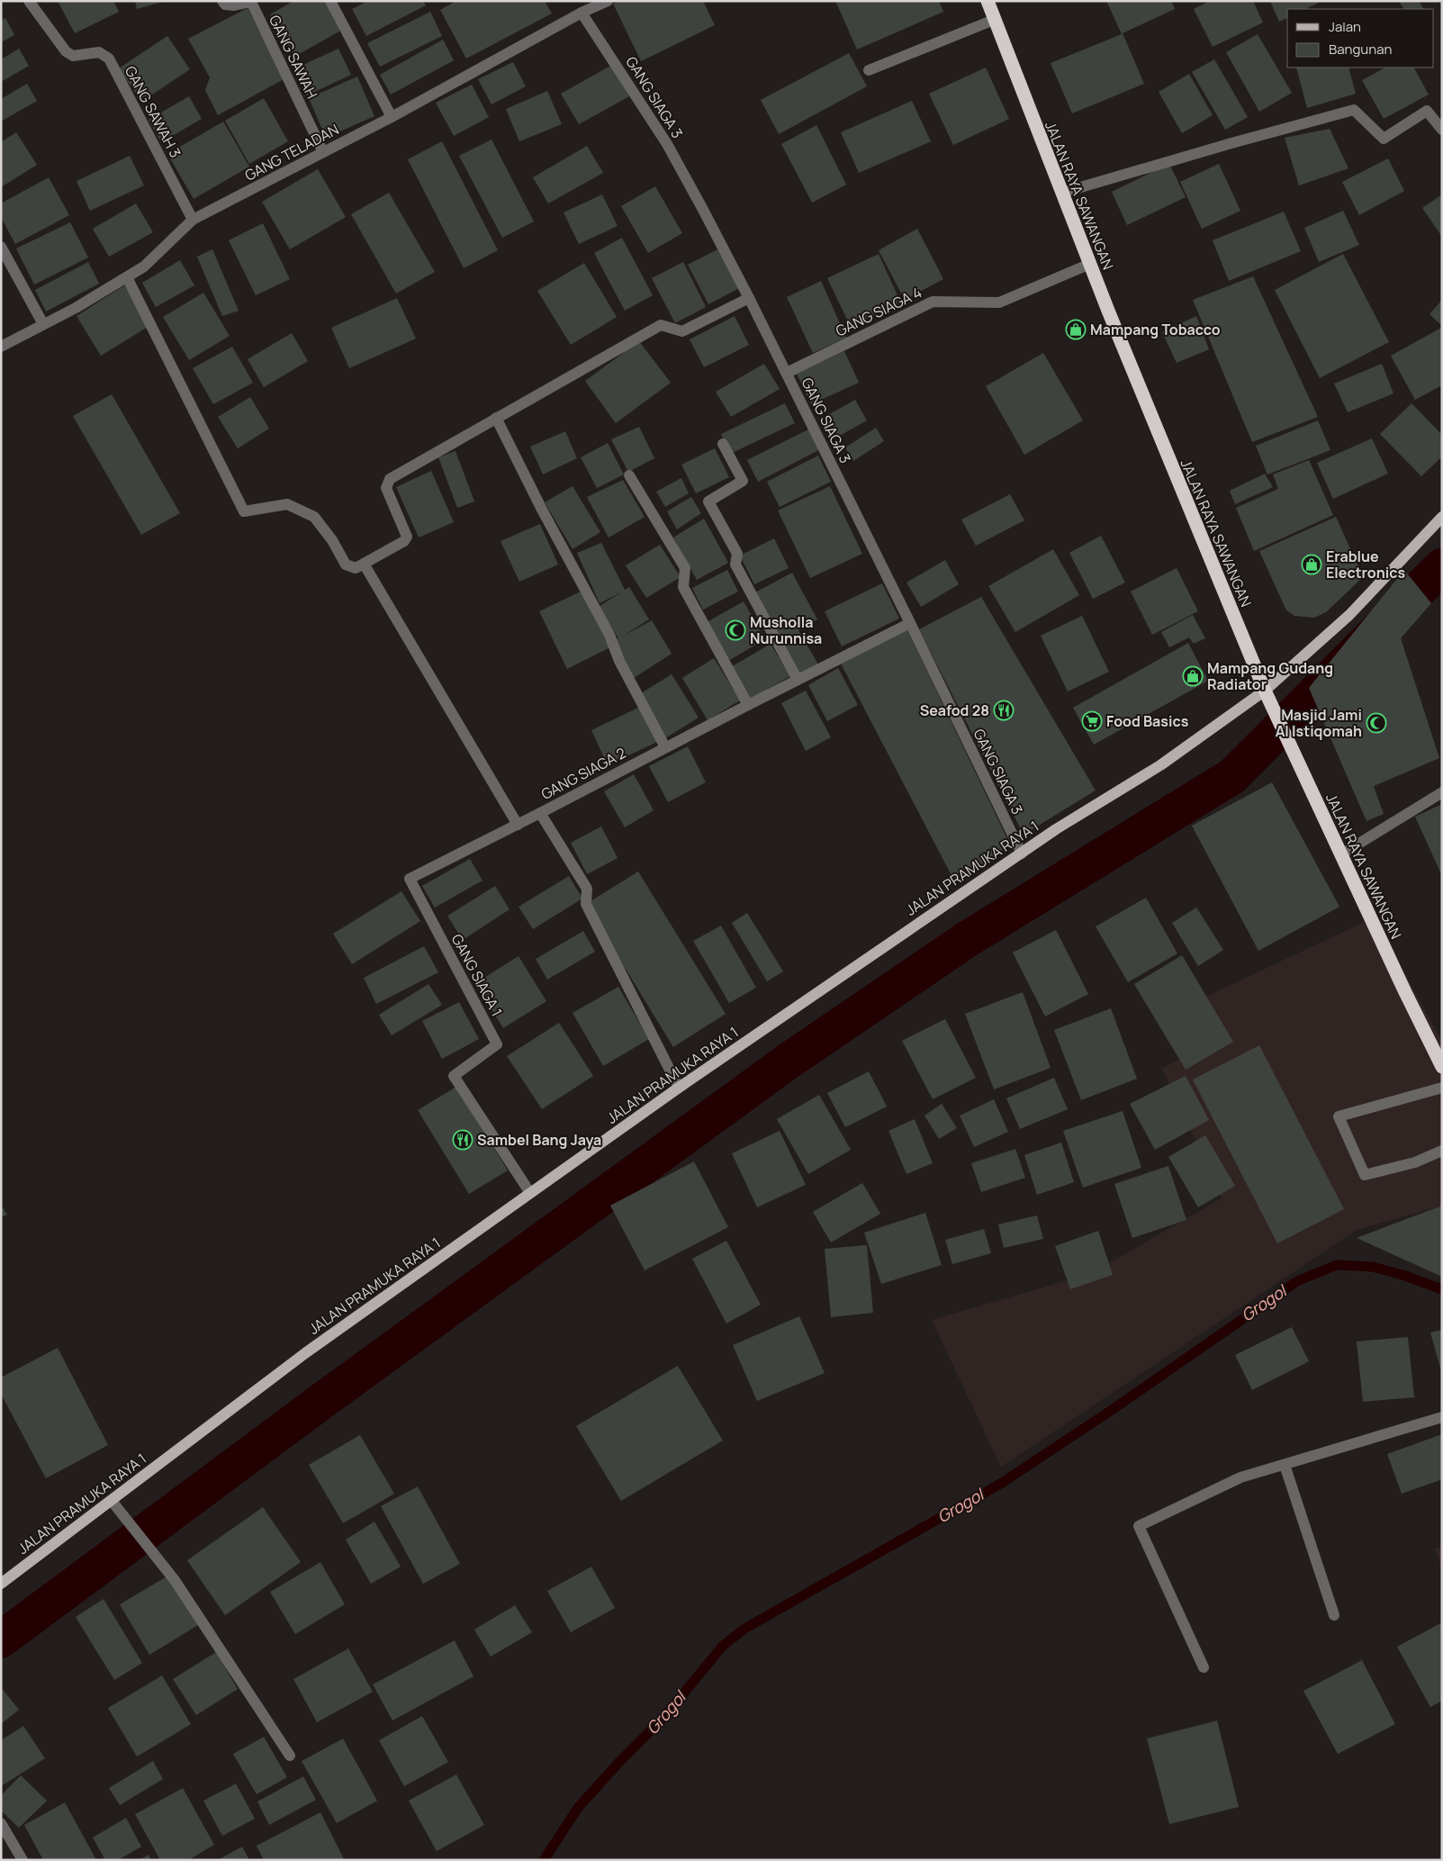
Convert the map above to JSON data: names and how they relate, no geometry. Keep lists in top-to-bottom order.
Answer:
{
  "streets": {
    "highway": ["JALAN RAYA SAWANGAN"],
    "main road": ["JALAN PRAMUKA RAYA 1"],
    "street": [
      "GANG SAWAH",
      "GANG SIAGA 3",
      "GANG SAWAH 3",
      "GANG TELADAN",
      "GANG SIAGA 4",
      "GANG SIAGA 2",
      "GANG SIAGA 1"
    ]
  },
  "crossings": [
    ["GANG SAWAH", "GANG TELADAN"],
    ["GANG SIAGA 3", "GANG TELADAN"],
    ["GANG SIAGA 3", "GANG SIAGA 4"],
    ["GANG SIAGA 3", "GANG SIAGA 2"],
    ["GANG SIAGA 3", "JALAN PRAMUKA RAYA 1"],
    ["GANG SAWAH 3", "GANG TELADAN"],
    ["JALAN RAYA SAWANGAN", "GANG SIAGA 4"],
    ["JALAN RAYA SAWANGAN", "JALAN PRAMUKA RAYA 1"],
    ["GANG SIAGA 2", "JALAN PRAMUKA RAYA 1"],
    ["GANG SIAGA 2", "GANG SIAGA 1"],
    ["JALAN PRAMUKA RAYA 1", "GANG SIAGA 1"]
  ],
  "water": ["Grogol"],
  "places": {
    "shop": ["Mampang Tobacco", "Erablue Electronics", "Mampang Gudang Radiator"],
    "mosque": ["Musholla Nurunnisa", "Masjid Jami Al Istiqomah"],
    "restaurant": ["Seafod 28", "Sambel Bang Jaya"],
    "supermarket": ["Food Basics"]
  },
  "legend": ["Jalan", "Bangunan"]
}
